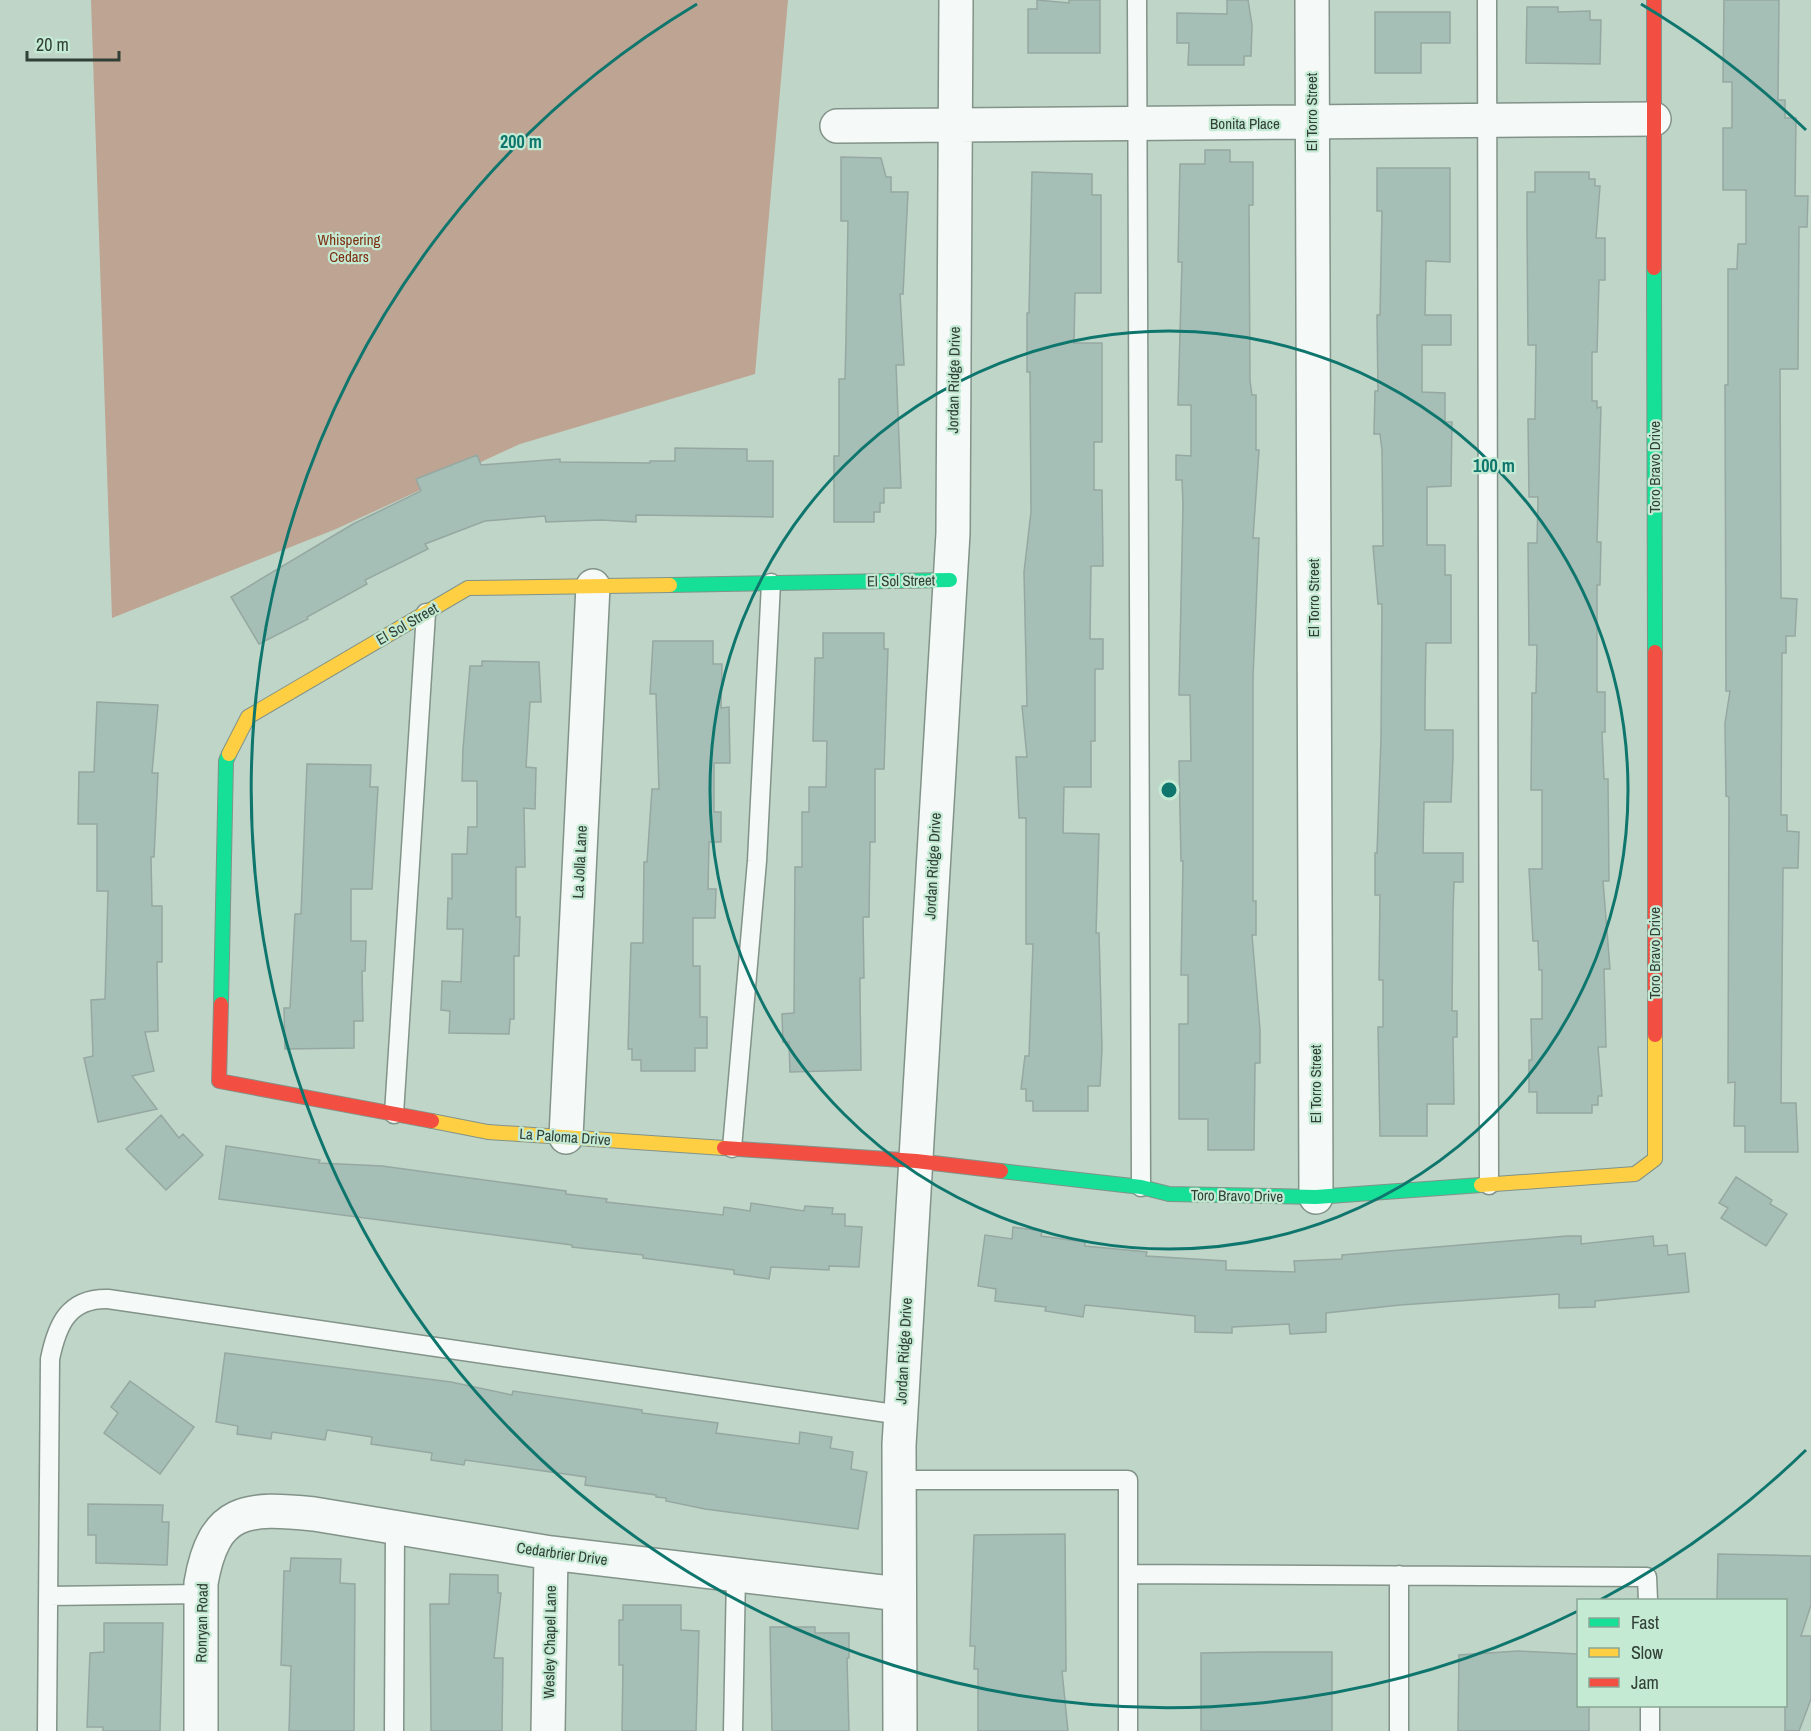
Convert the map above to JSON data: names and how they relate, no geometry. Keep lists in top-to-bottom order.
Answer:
{
  "streets": {
    "street": [
      "El Torro Street",
      "Bonita Place",
      "Jordan Ridge Drive",
      "Toro Bravo Drive",
      "El Sol Street",
      "La Jolla Lane",
      "La Paloma Drive",
      "Cedarbrier Drive",
      "Ronryan Road",
      "Wesley Chapel Lane"
    ]
  },
  "crossings": [
    ["El Torro Street", "Bonita Place"],
    ["El Torro Street", "Toro Bravo Drive"],
    ["Bonita Place", "Jordan Ridge Drive"],
    ["Bonita Place", "Toro Bravo Drive"],
    ["Jordan Ridge Drive", "Toro Bravo Drive"],
    ["Jordan Ridge Drive", "El Sol Street"],
    ["Jordan Ridge Drive", "La Paloma Drive"],
    ["Jordan Ridge Drive", "Cedarbrier Drive"],
    ["Toro Bravo Drive", "La Paloma Drive"],
    ["El Sol Street", "La Jolla Lane"],
    ["El Sol Street", "La Paloma Drive"],
    ["La Jolla Lane", "La Paloma Drive"],
    ["Cedarbrier Drive", "Ronryan Road"],
    ["Cedarbrier Drive", "Wesley Chapel Lane"]
  ],
  "parks": ["Whispering Cedars"],
  "legend": ["Fast", "Slow", "Jam"],
  "scale_bar": "20 m",
  "rings": ["200 m", "100 m"]
}
